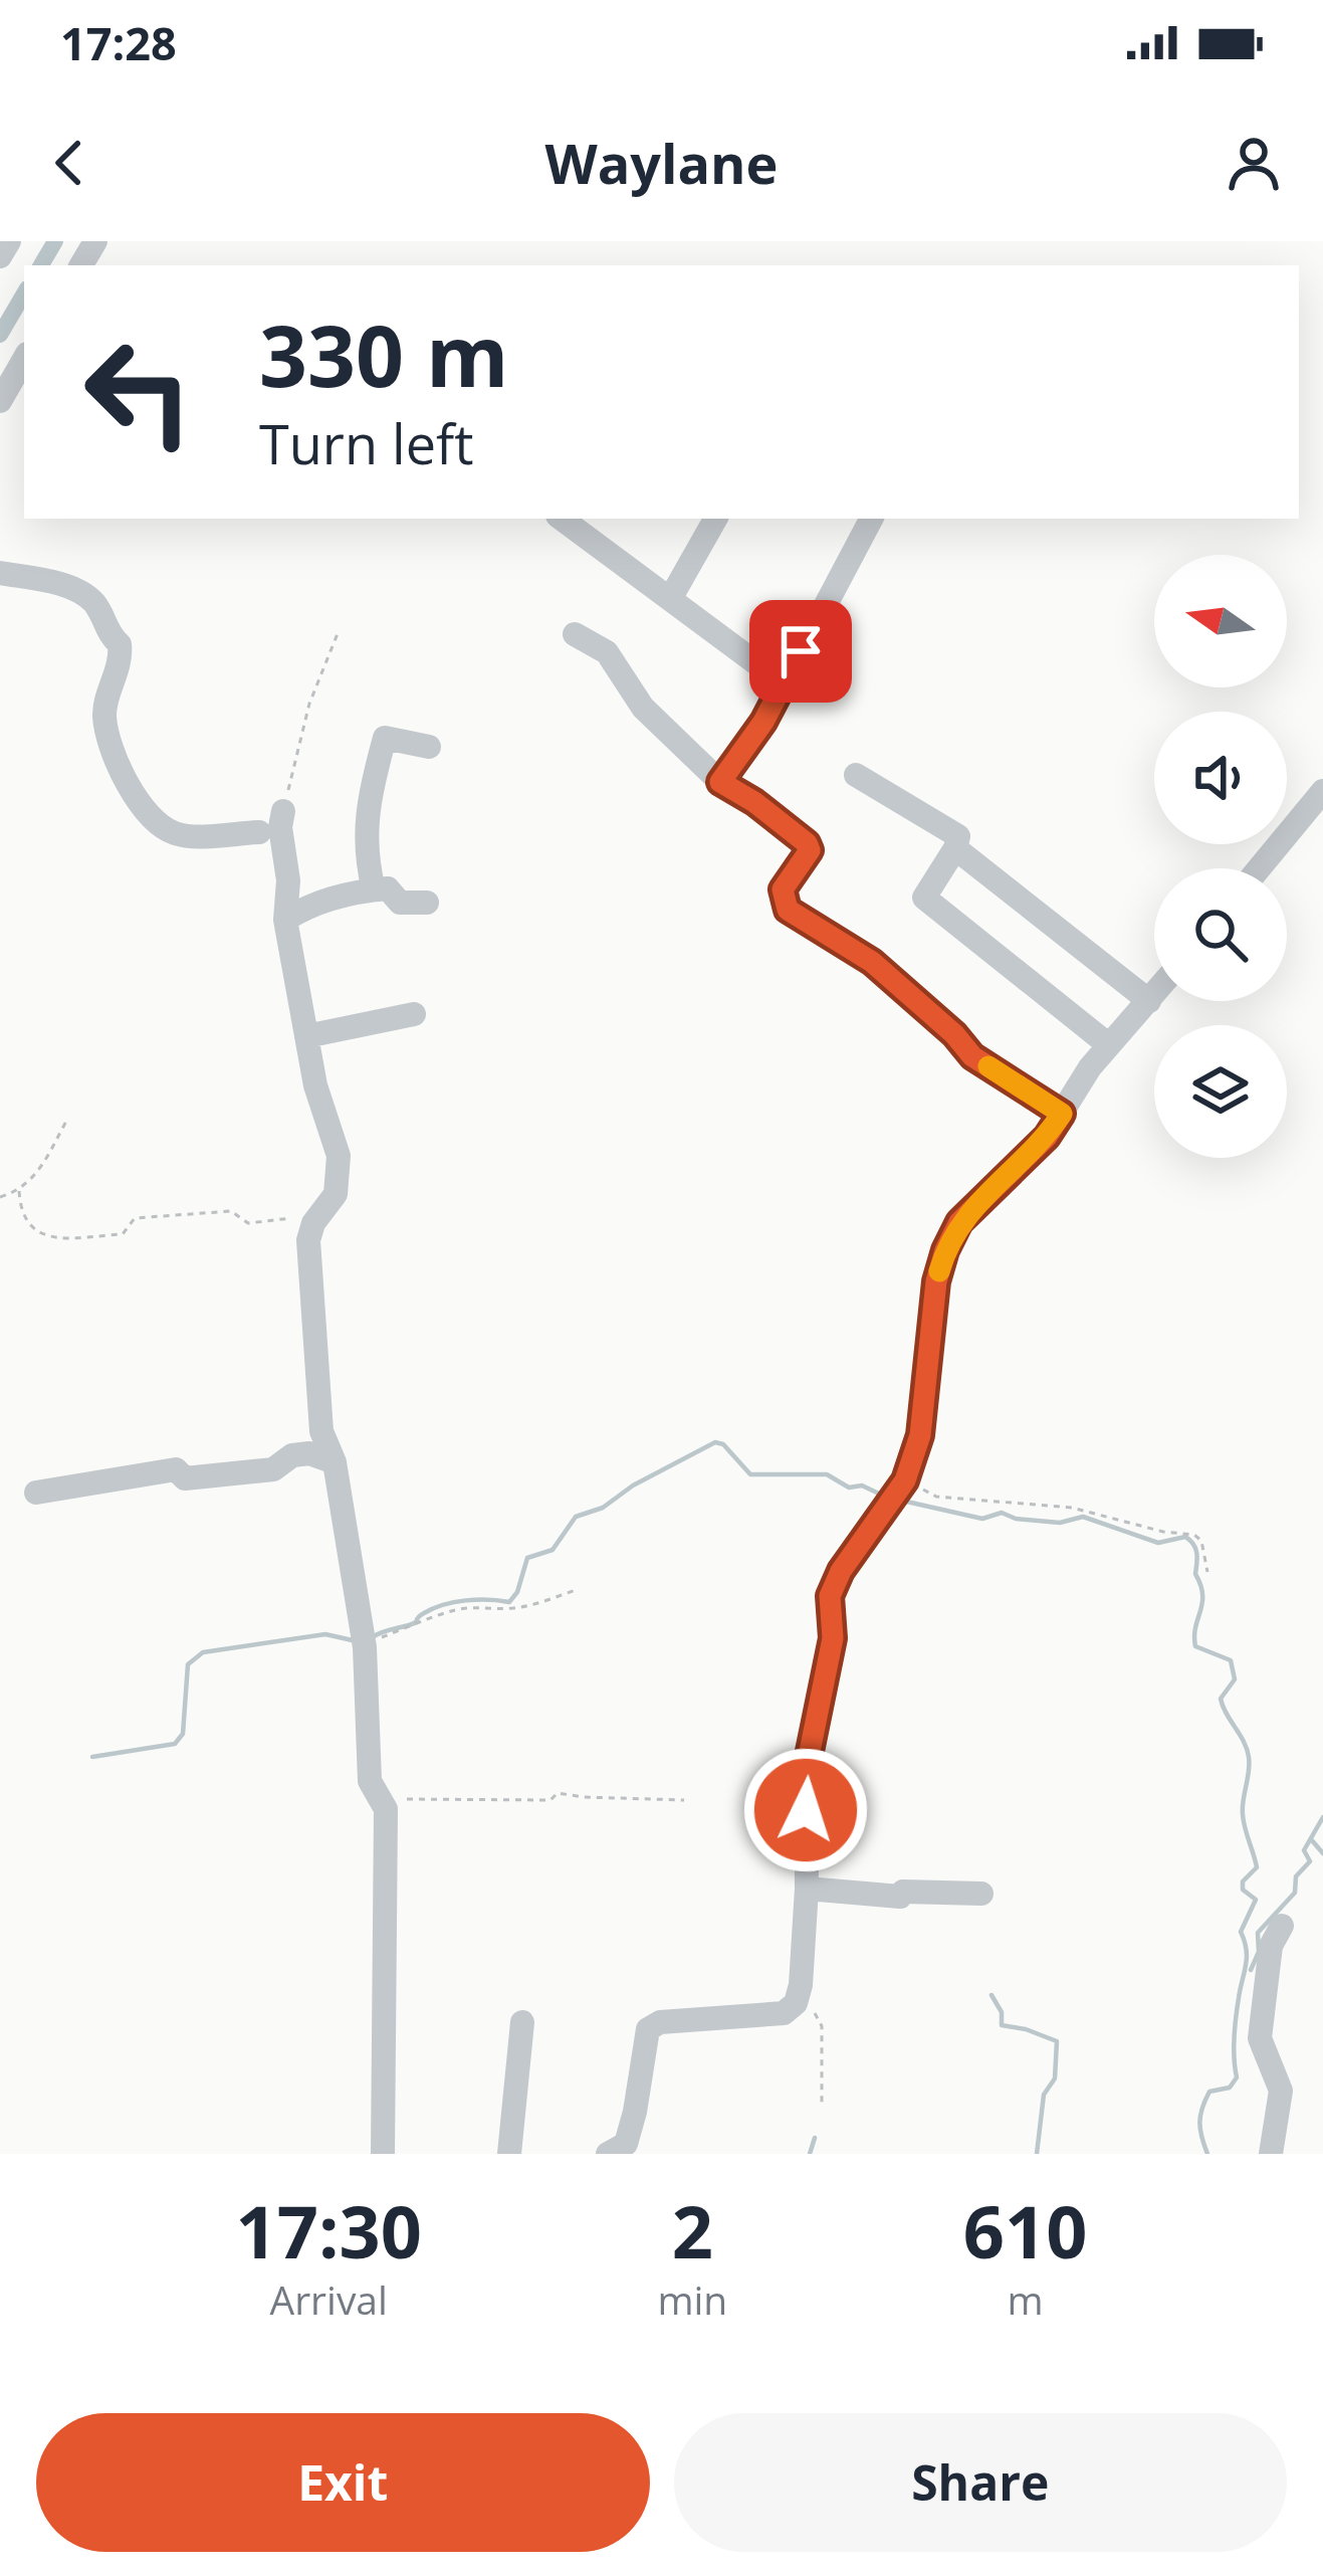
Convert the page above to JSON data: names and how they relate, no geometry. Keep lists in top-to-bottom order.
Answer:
{
  "north": "left",
  "page": {
    "status": "17:28",
    "header": "Waylane",
    "turn": ["330 m", "Turn left"],
    "eta": [
      "17:30",
      "Arrival",
      "2",
      "min",
      "610",
      "m"
    ],
    "buttons": ["Exit", "Share"]
  }
}
